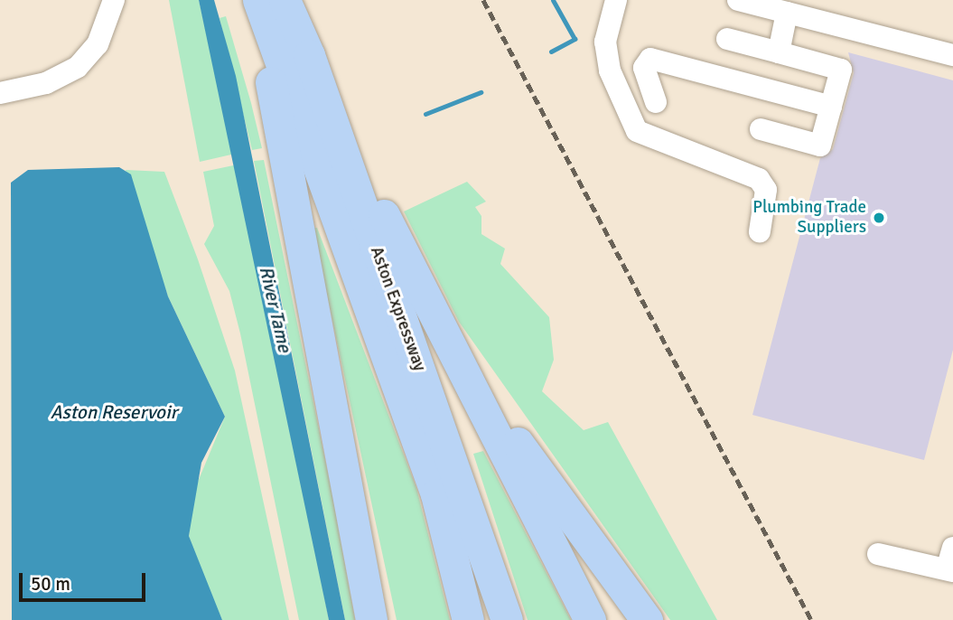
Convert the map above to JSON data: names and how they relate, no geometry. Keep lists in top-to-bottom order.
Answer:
{
  "streets": {
    "highway": ["Aston Expressway"]
  },
  "water": ["River Tame", "Aston Reservoir"],
  "places": ["Plumbing Trade Suppliers"],
  "scale_bar": "50 m"
}
